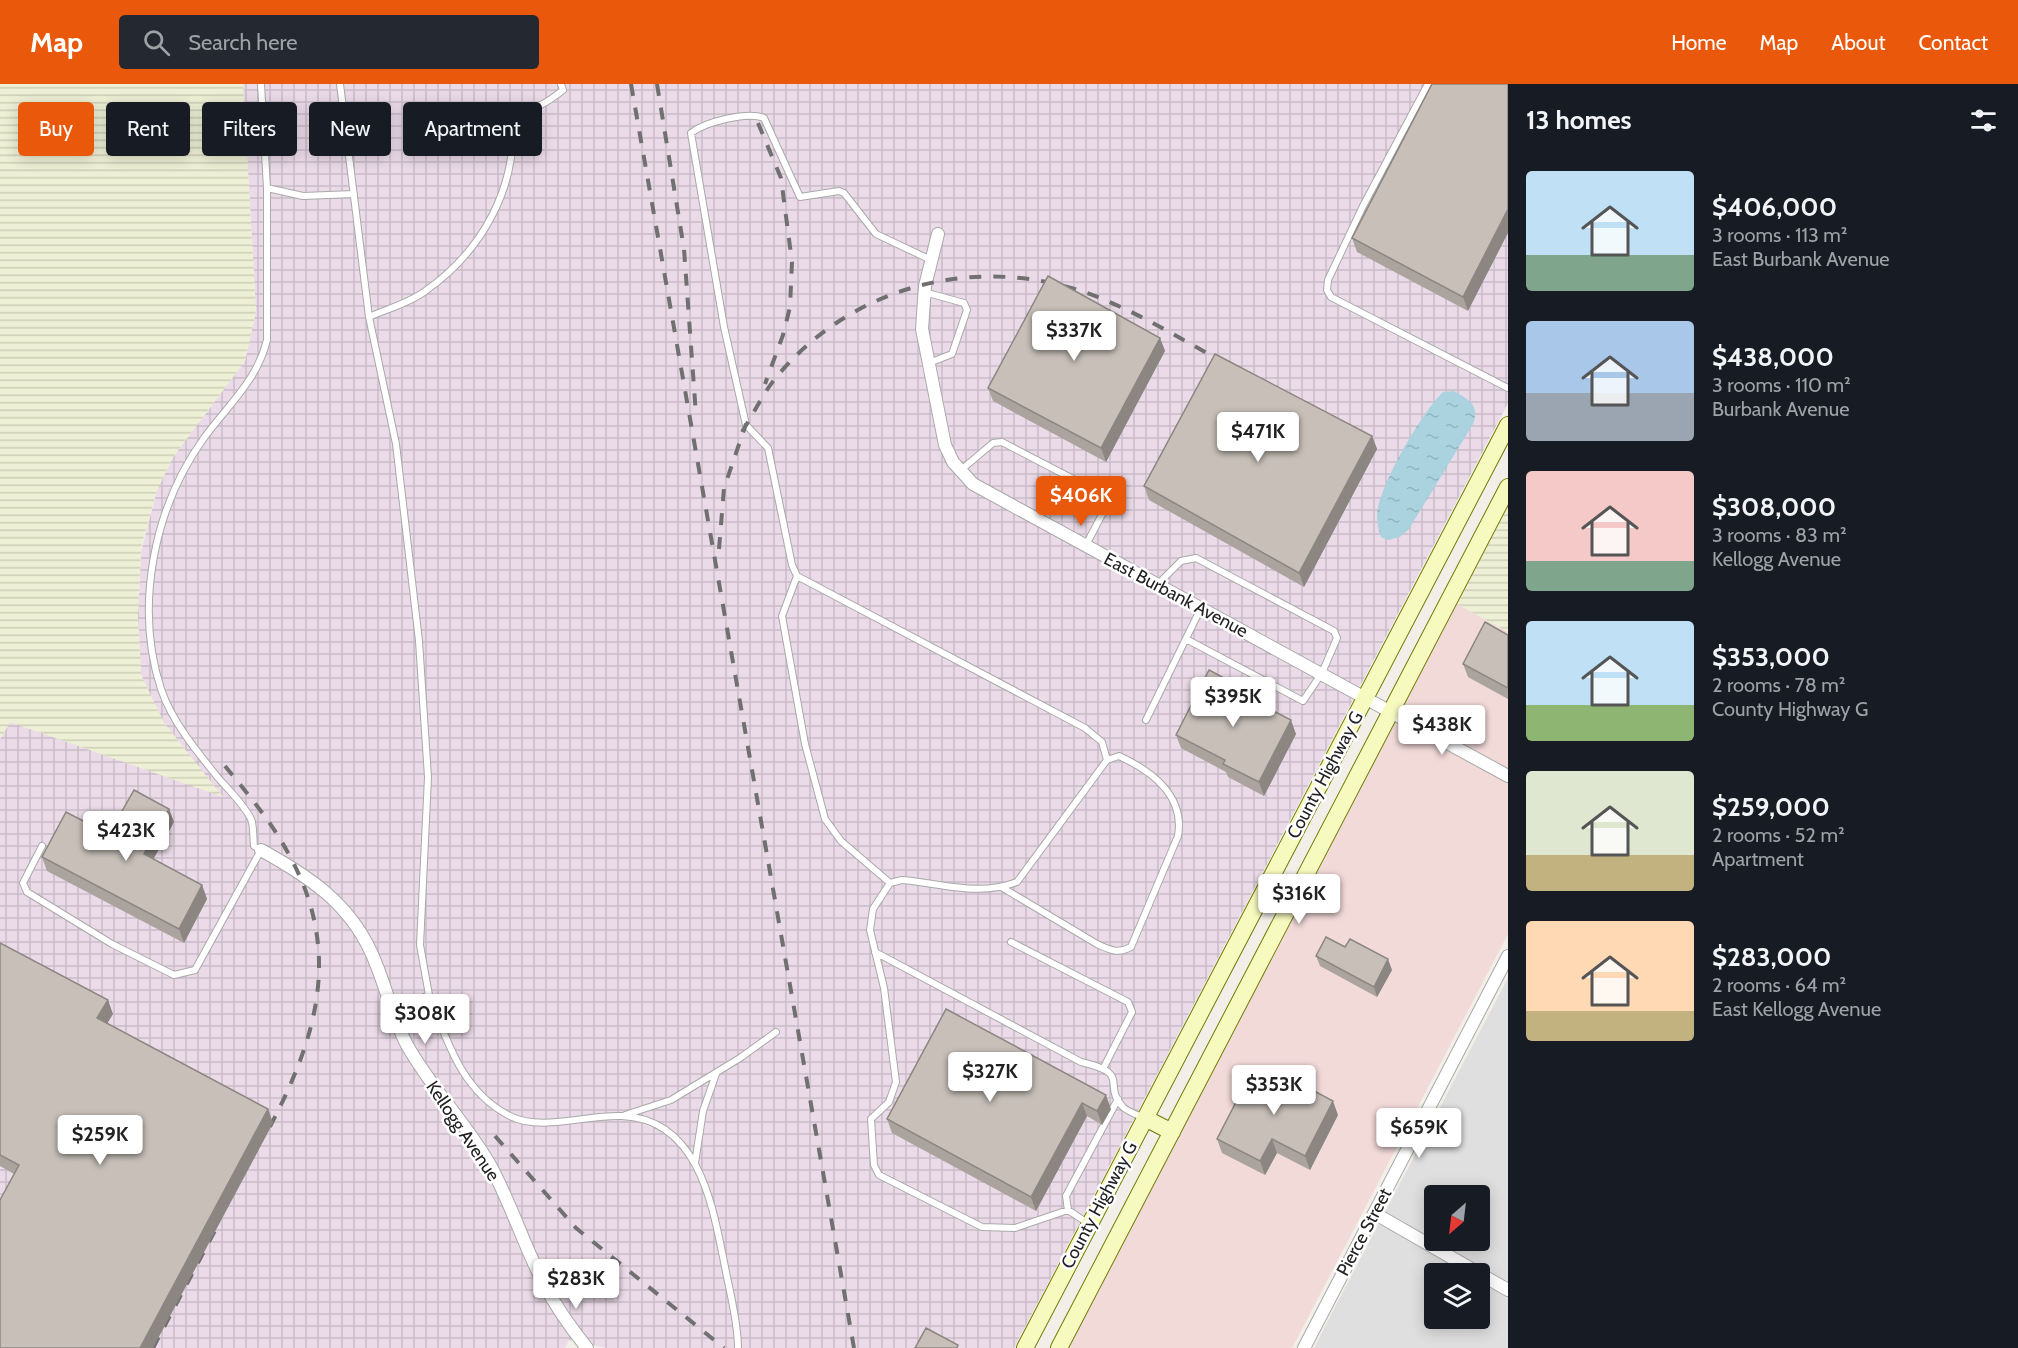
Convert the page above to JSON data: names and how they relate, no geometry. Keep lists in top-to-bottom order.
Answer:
{
  "streets": {
    "main road": ["County Highway G"],
    "street": ["East Burbank Avenue", "Kellogg Avenue", "Pierce Street"]
  },
  "crossings": [
    ["East Burbank Avenue", "County Highway G"]
  ],
  "north": "bottom left",
  "page": {
    "header": "Map",
    "search": "Search here",
    "nav": [
      "Home",
      "Map",
      "About",
      "Contact"
    ],
    "heading": "13 homes",
    "chip": [
      "Buy",
      "Rent",
      "Filters",
      "New",
      "Apartment"
    ],
    "list": [
      {
        "name": "$406,000",
        "note": "3 rooms · 113 m² · East Burbank Avenue"
      },
      {
        "name": "$438,000",
        "note": "3 rooms · 110 m² · Burbank Avenue"
      },
      {
        "name": "$308,000",
        "note": "3 rooms · 83 m² · Kellogg Avenue"
      },
      {
        "name": "$353,000",
        "note": "2 rooms · 78 m² · County Highway G"
      },
      {
        "name": "$259,000",
        "note": "2 rooms · 52 m² · Apartment"
      },
      {
        "name": "$283,000",
        "note": "2 rooms · 64 m² · East Kellogg Avenue"
      }
    ],
    "price": [
      "$337K",
      "$471K",
      "$406K",
      "$395K",
      "$438K",
      "$423K",
      "$316K",
      "$308K",
      "$327K",
      "$353K",
      "$659K",
      "$259K",
      "$283K"
    ]
  }
}
